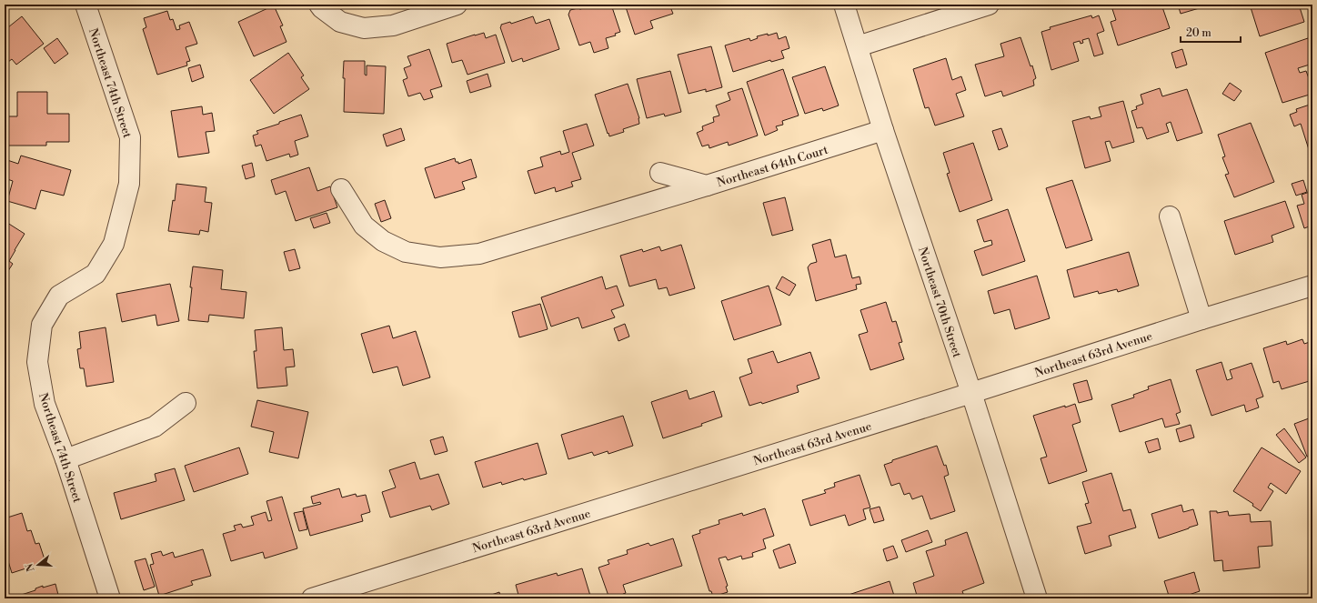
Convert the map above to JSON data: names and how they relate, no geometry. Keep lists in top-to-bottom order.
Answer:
{
  "streets": {
    "street": [
      "Northeast 74th Street",
      "Northeast 64th Court",
      "Northeast 70th Street",
      "Northeast 63rd Avenue"
    ]
  },
  "crossings": [
    ["Northeast 64th Court", "Northeast 70th Street"],
    ["Northeast 70th Street", "Northeast 63rd Avenue"]
  ],
  "scale_bar": "20 m",
  "north": "left"
}
